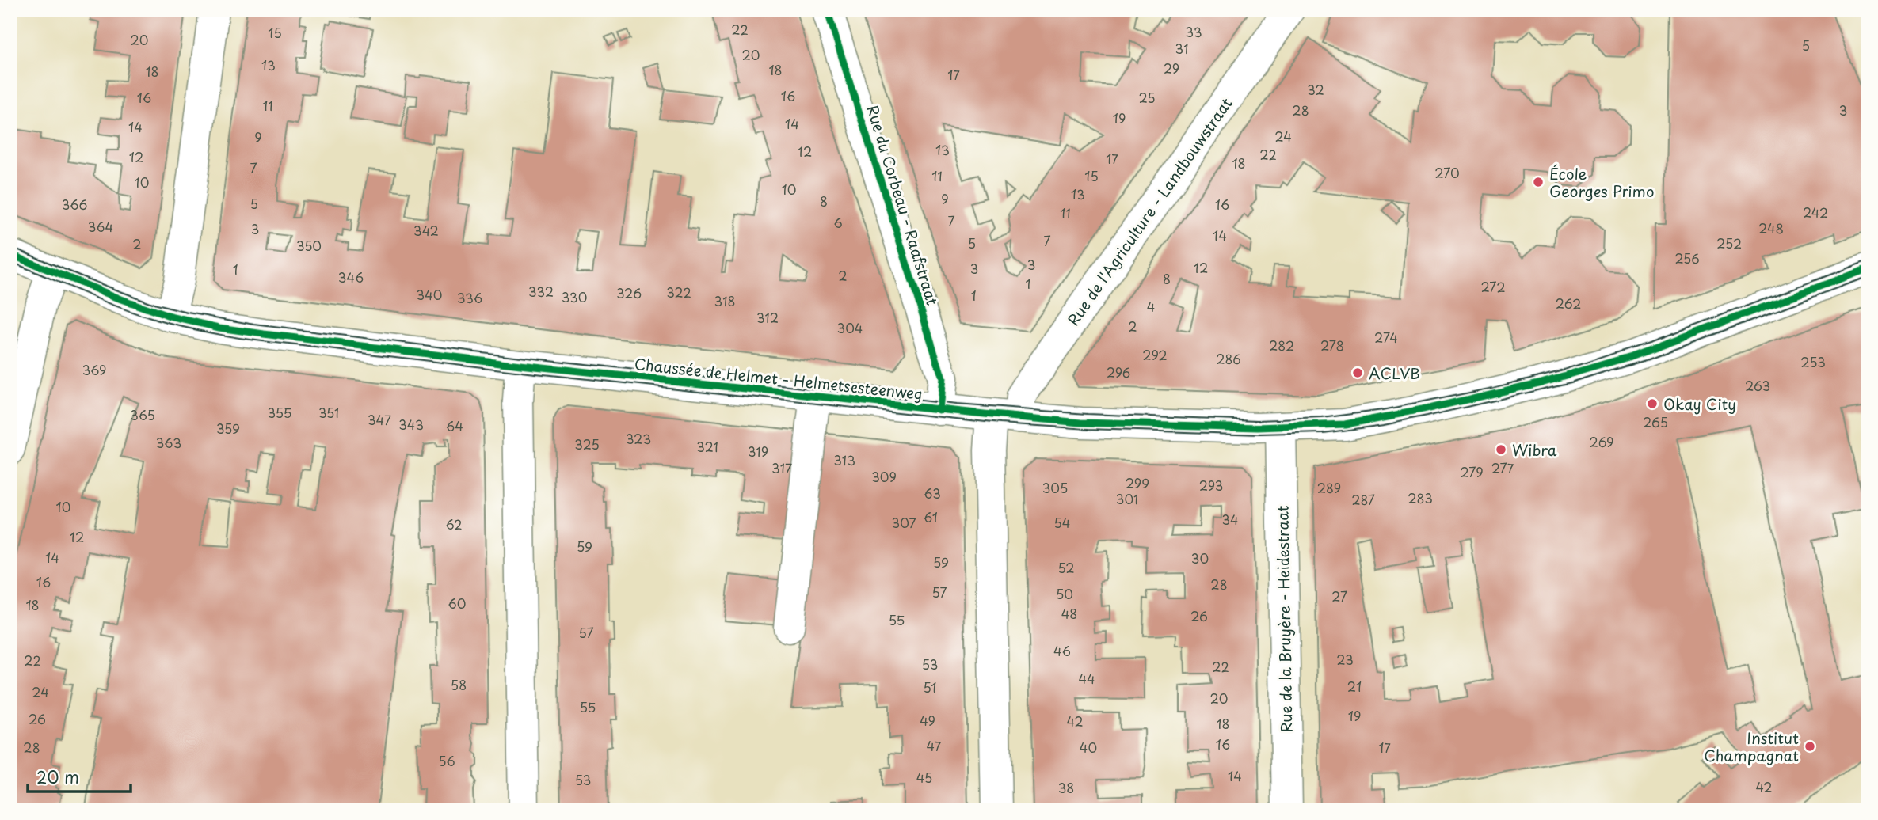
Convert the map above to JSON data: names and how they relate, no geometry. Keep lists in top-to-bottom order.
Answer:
{
  "streets": {
    "street": [
      "Rue du Corbeau - Raafstraat",
      "Rue de l'Agriculture - Landbouwstraat",
      "Chaussée de Helmet - Helmetsesteenweg",
      "Rue de la Bruyère - Heidestraat"
    ]
  },
  "crossings": [
    ["Rue du Corbeau - Raafstraat", "Chaussée de Helmet - Helmetsesteenweg"],
    ["Rue de l'Agriculture - Landbouwstraat", "Chaussée de Helmet - Helmetsesteenweg"],
    ["Chaussée de Helmet - Helmetsesteenweg", "Rue de la Bruyère - Heidestraat"]
  ],
  "places": [
    "École Georges Primo",
    "ACLVB",
    "Okay City",
    "Wibra",
    "Institut Champagnat"
  ],
  "house_numbers": [
    "22",
    "33",
    "15",
    "20",
    "5",
    "31",
    "20",
    "13",
    "29",
    "18",
    "18",
    "17",
    "32",
    "16",
    "16",
    "25",
    "11",
    "28",
    "3",
    "19",
    "14",
    "14",
    "24",
    "9",
    "13",
    "12",
    "22",
    "12",
    "17",
    "18",
    "7",
    "270",
    "11",
    "15",
    "10",
    "10",
    "13",
    "9",
    "8",
    "5",
    "366",
    "16",
    "242",
    "11",
    "7",
    "6",
    "364",
    "248",
    "3",
    "342",
    "14",
    "7",
    "5",
    "252",
    "2",
    "350",
    "256",
    "3",
    "12",
    "3",
    "1",
    "2",
    "346",
    "8",
    "1",
    "272",
    "332",
    "322",
    "326",
    "340",
    "1",
    "330",
    "336",
    "318",
    "262",
    "4",
    "312",
    "2",
    "304",
    "274",
    "282",
    "278",
    "292",
    "286",
    "253",
    "369",
    "296",
    "263",
    "355",
    "351",
    "365",
    "347",
    "265",
    "343",
    "64",
    "359",
    "323",
    "269",
    "363",
    "325",
    "321",
    "319",
    "313",
    "317",
    "277",
    "279",
    "309",
    "299",
    "293",
    "305",
    "289",
    "63",
    "283",
    "301",
    "287",
    "10",
    "61",
    "34",
    "307",
    "54",
    "62",
    "12",
    "59",
    "14",
    "30",
    "59",
    "52",
    "16",
    "28",
    "57",
    "50",
    "27",
    "60",
    "18",
    "48",
    "26",
    "55",
    "57",
    "46",
    "23",
    "22",
    "53",
    "22",
    "44",
    "58",
    "21",
    "51",
    "24",
    "20",
    "55",
    "19",
    "26",
    "49",
    "42",
    "18",
    "16",
    "47",
    "28",
    "40",
    "17",
    "56",
    "14",
    "45",
    "53",
    "42",
    "38"
  ],
  "scale_bar": "20 m"
}
